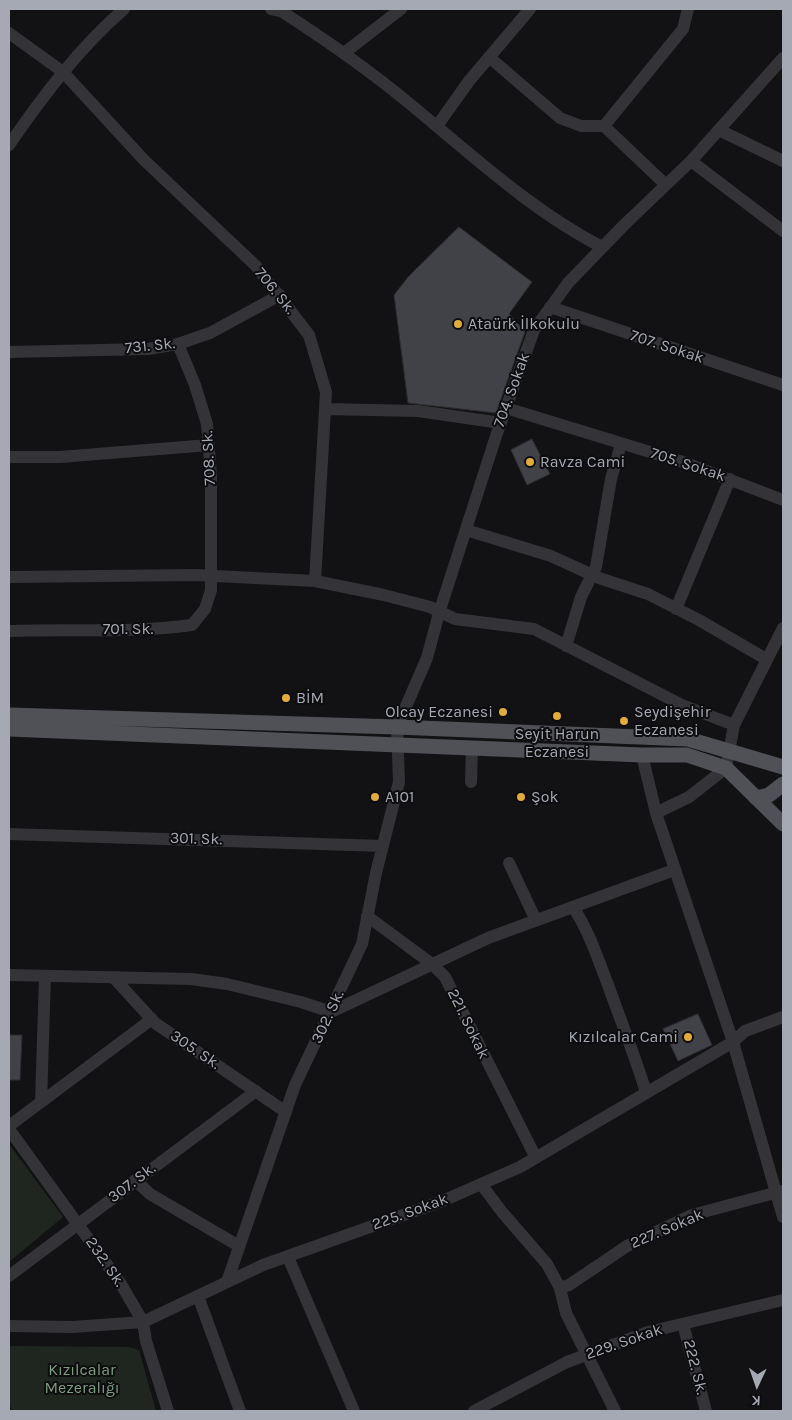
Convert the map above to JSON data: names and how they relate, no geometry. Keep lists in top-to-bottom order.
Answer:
{
  "streets": {
    "street": [
      "706. Sk.",
      "731. Sk.",
      "707. Sokak",
      "704. Sokak",
      "708. Sk.",
      "705. Sokak",
      "701. Sk.",
      "301. Sk.",
      "302. Sk.",
      "221. Sokak",
      "305. Sk.",
      "307. Sk.",
      "225. Sokak",
      "227. Sokak",
      "232. Sk.",
      "229. Sokak",
      "222. Sk."
    ]
  },
  "crossings": [
    ["706. Sk.", "731. Sk."],
    ["731. Sk.", "708. Sk."],
    ["707. Sokak", "704. Sokak"],
    ["704. Sokak", "705. Sokak"],
    ["704. Sokak", "302. Sk."],
    ["708. Sk.", "701. Sk."],
    ["301. Sk.", "302. Sk."],
    ["302. Sk.", "221. Sokak"],
    ["302. Sk.", "305. Sk."],
    ["302. Sk.", "225. Sokak"],
    ["221. Sokak", "225. Sokak"],
    ["305. Sk.", "307. Sk."],
    ["307. Sk.", "232. Sk."],
    ["225. Sokak", "232. Sk."],
    ["229. Sokak", "222. Sk."]
  ],
  "parks": ["Kızılcalar Mezeralığı"],
  "places": [
    "Ataürk İlkokulu",
    "Ravza Cami",
    "BİM",
    "Olcay Eczanesi",
    "Seyit Harun Eczanesi",
    "Seydişehir Eczanesi",
    "A101",
    "Şok",
    "Kızılcalar Cami"
  ],
  "north": "bottom"
}
